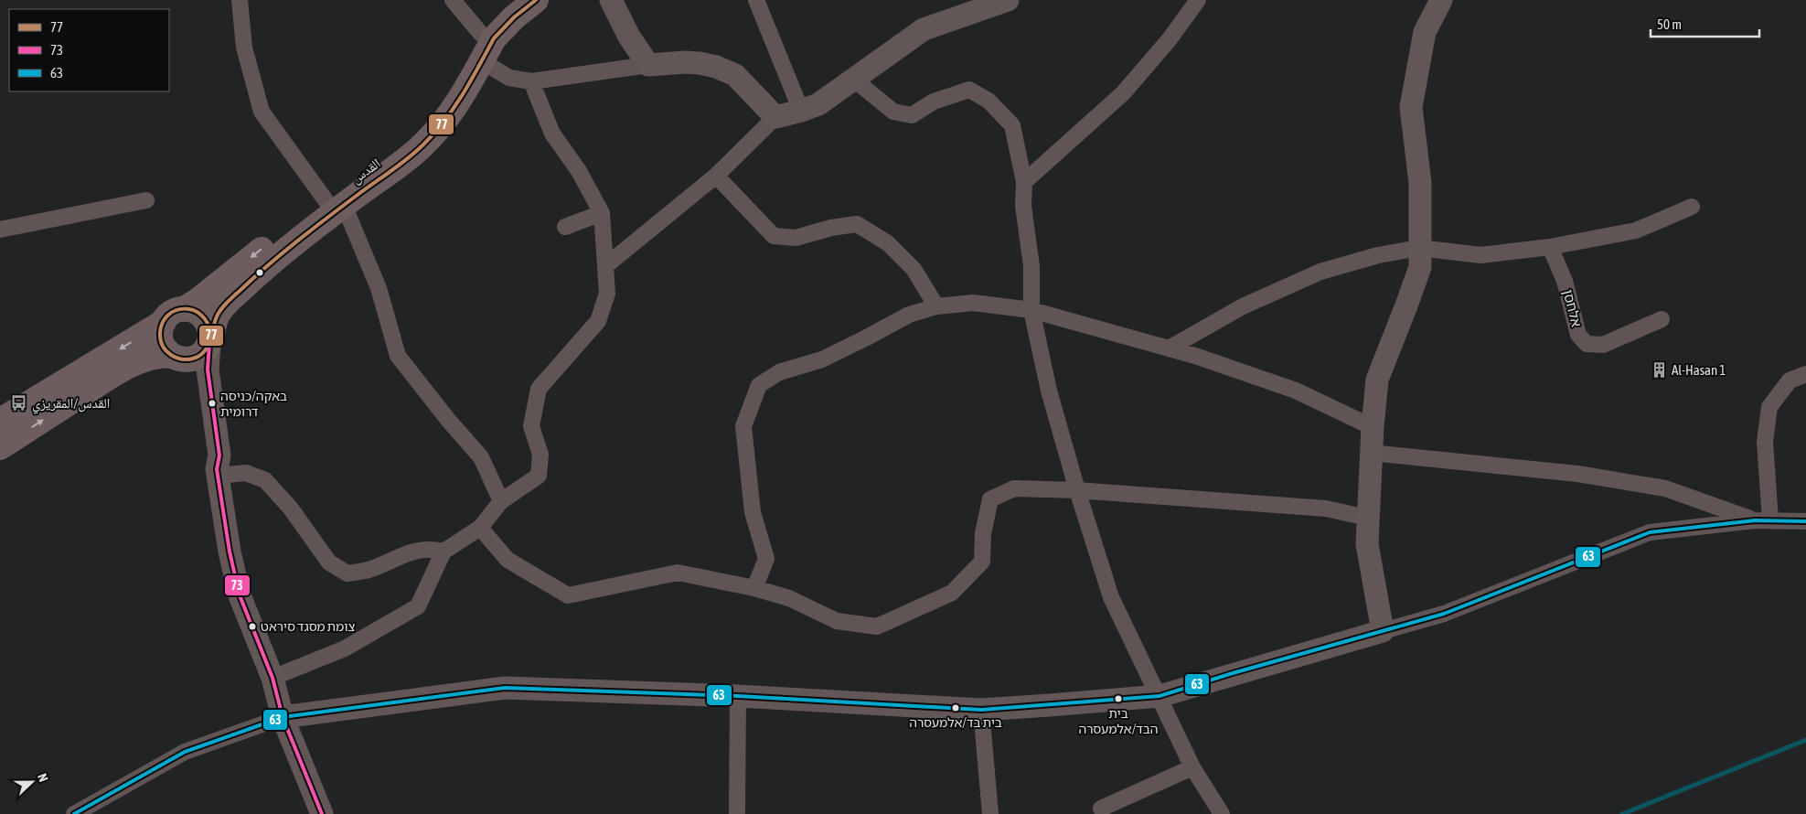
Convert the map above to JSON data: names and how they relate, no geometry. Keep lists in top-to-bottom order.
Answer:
{
  "streets": {
    "main road": ["القدس"],
    "street": ["אלחסן"]
  },
  "places": {
    "building": ["Al-Hasan 1"],
    "bus stop": ["القدس/المقريزي"],
    "other": [
      "באקה/כניסה דרומית",
      "צומת מסגד סיראט",
      "בית הבד/אלמעסרה",
      "בית בד/אלמעסרה"
    ]
  },
  "lines": ["transit line 77", "transit line 73", "transit line 63"],
  "legend": ["77", "73", "63"],
  "scale_bar": "50 m",
  "north": "right"
}
